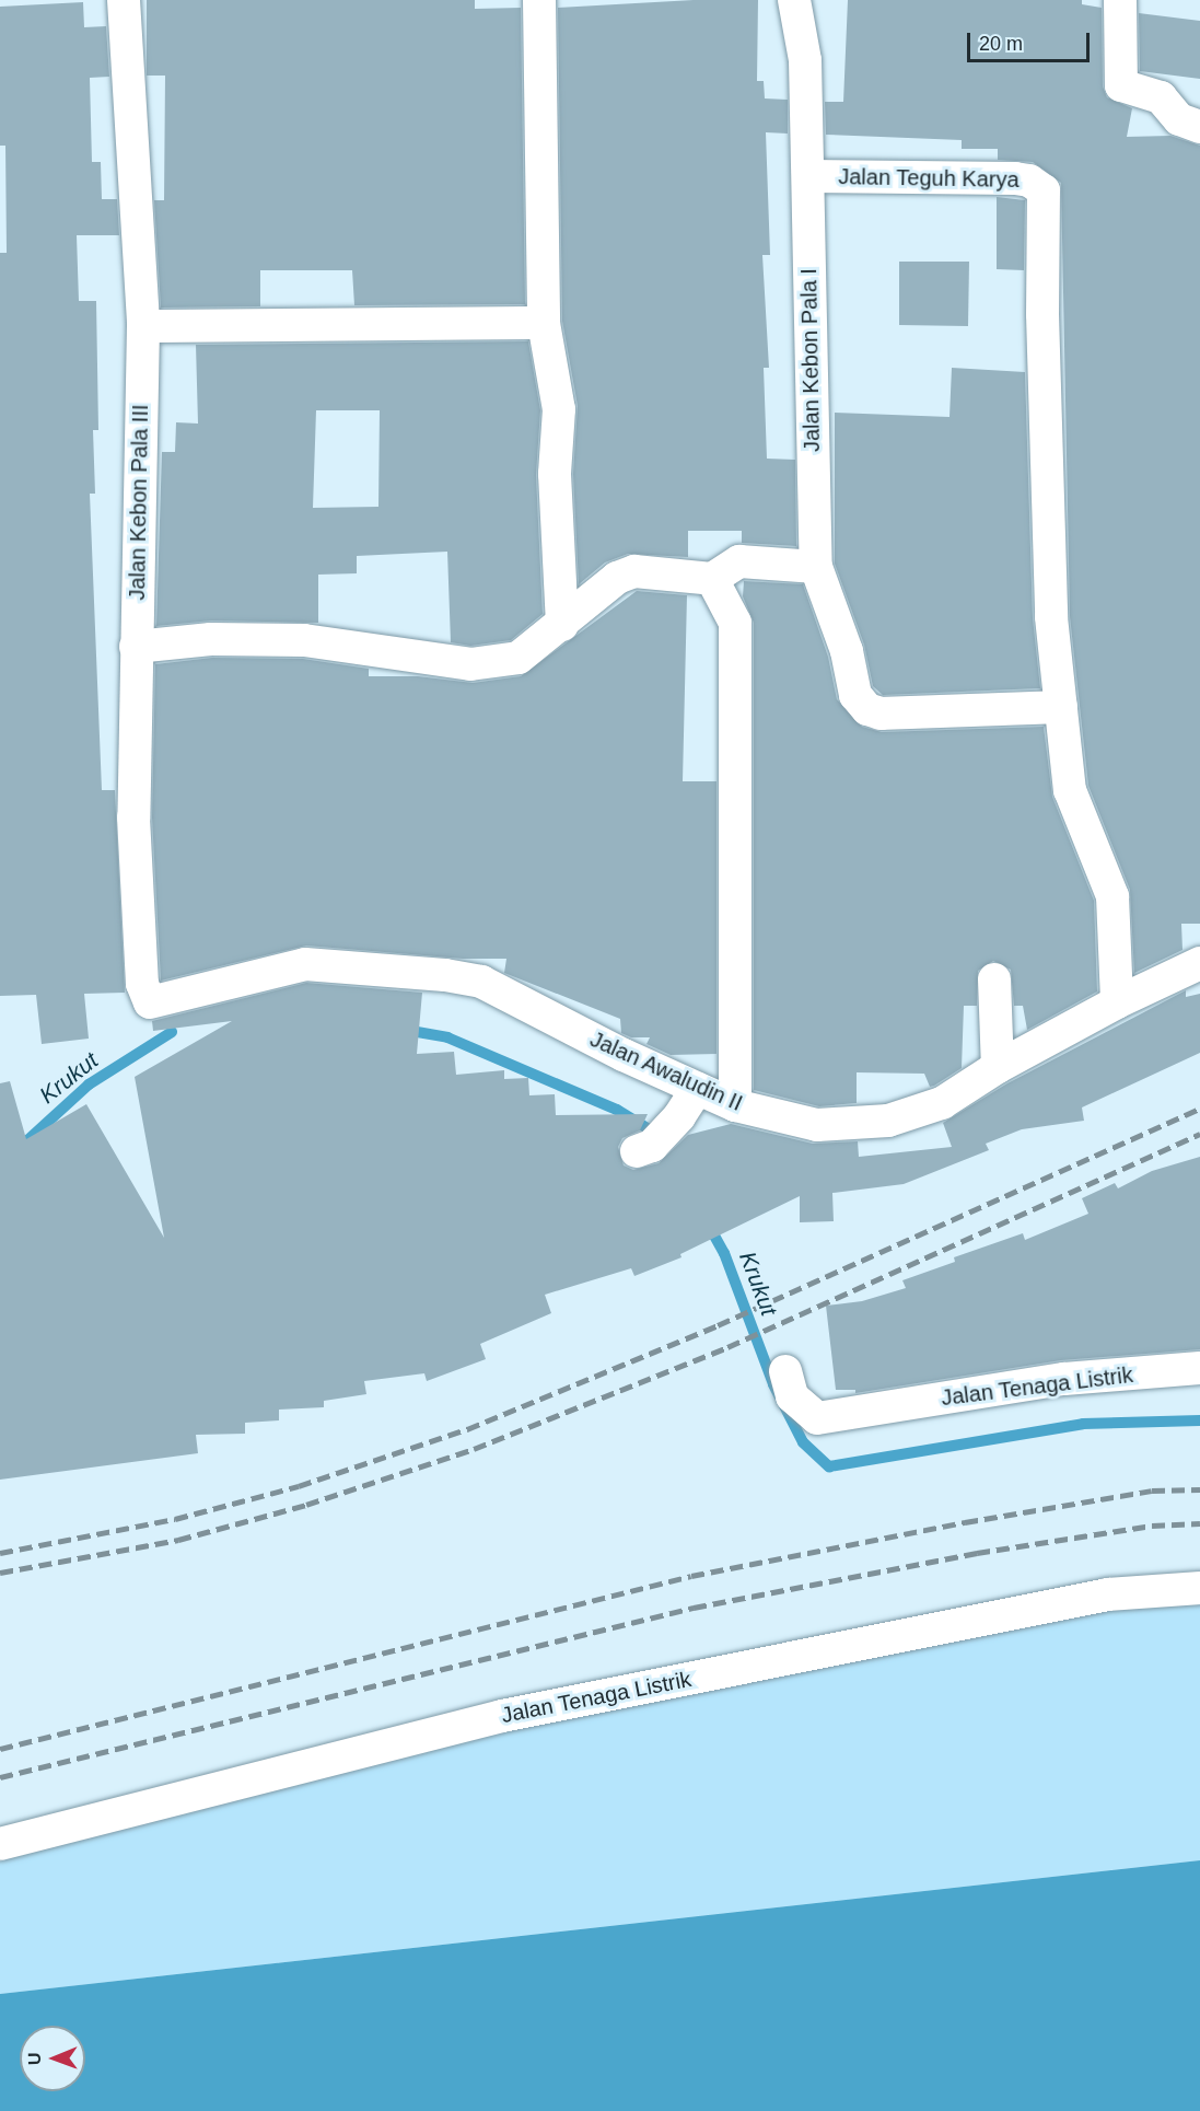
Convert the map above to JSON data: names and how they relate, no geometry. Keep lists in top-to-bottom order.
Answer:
{
  "streets": {
    "street": [
      "Jalan Teguh Karya",
      "Jalan Kebon Pala I",
      "Jalan Kebon Pala III",
      "Jalan Awaludin II",
      "Jalan Tenaga Listrik"
    ]
  },
  "crossings": [
    ["Jalan Teguh Karya", "Jalan Kebon Pala I"],
    ["Jalan Kebon Pala III", "Jalan Awaludin II"]
  ],
  "water": ["Krukut"],
  "scale_bar": "20 m",
  "north": "left"
}
